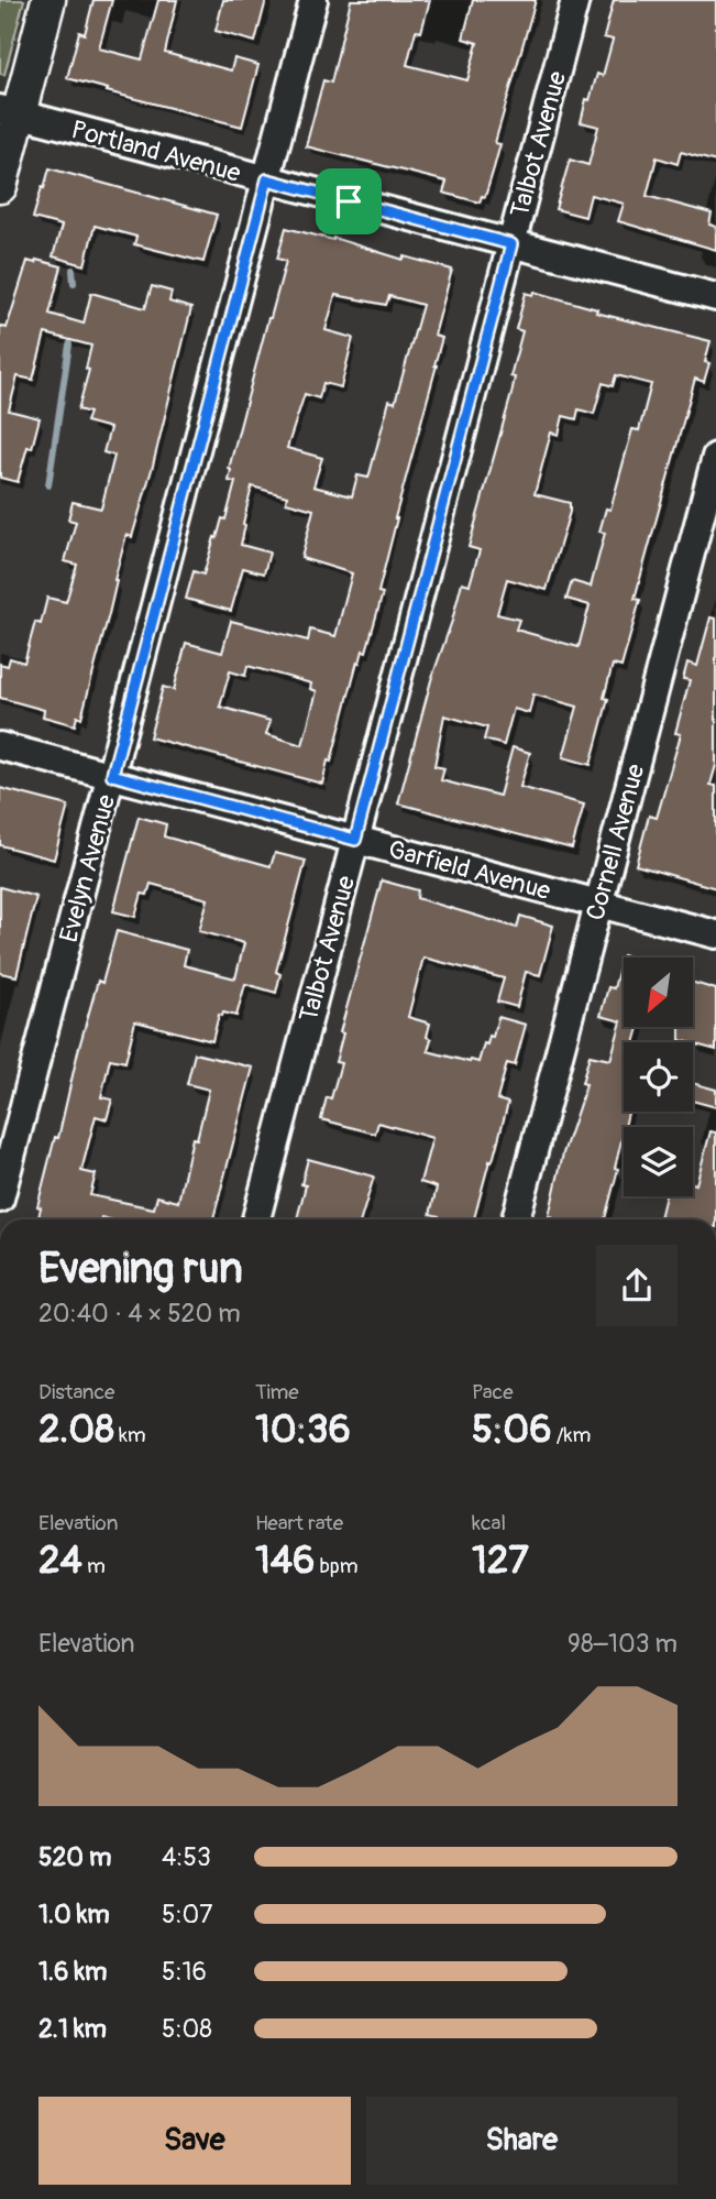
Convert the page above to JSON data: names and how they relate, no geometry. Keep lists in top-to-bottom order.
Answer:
{
  "streets": {
    "street": [
      "Talbot Avenue",
      "Portland Avenue",
      "Cornell Avenue",
      "Evelyn Avenue",
      "Garfield Avenue"
    ]
  },
  "crossings": [
    ["Talbot Avenue", "Portland Avenue"],
    ["Talbot Avenue", "Garfield Avenue"],
    ["Portland Avenue", "Evelyn Avenue"],
    ["Cornell Avenue", "Garfield Avenue"],
    ["Evelyn Avenue", "Garfield Avenue"]
  ],
  "north": "bottom left",
  "page": {
    "heading": ["Evening run", "20:40 · 4 × 520 m"],
    "stats": [
      ["Distance", "2.08 km"],
      ["Time", "10:36"],
      ["Pace", "5:06 /km"],
      ["Elevation", "24 m"],
      ["Heart rate", "146 bpm"],
      ["kcal", "127"]
    ],
    "chart": ["Elevation", "98–103 m"],
    "list": [
      {
        "name": "520 m",
        "note": "4:53"
      },
      {
        "name": "1.0 km",
        "note": "5:07"
      },
      {
        "name": "1.6 km",
        "note": "5:16"
      },
      {
        "name": "2.1 km",
        "note": "5:08"
      }
    ],
    "buttons": ["Save", "Share"]
  }
}
